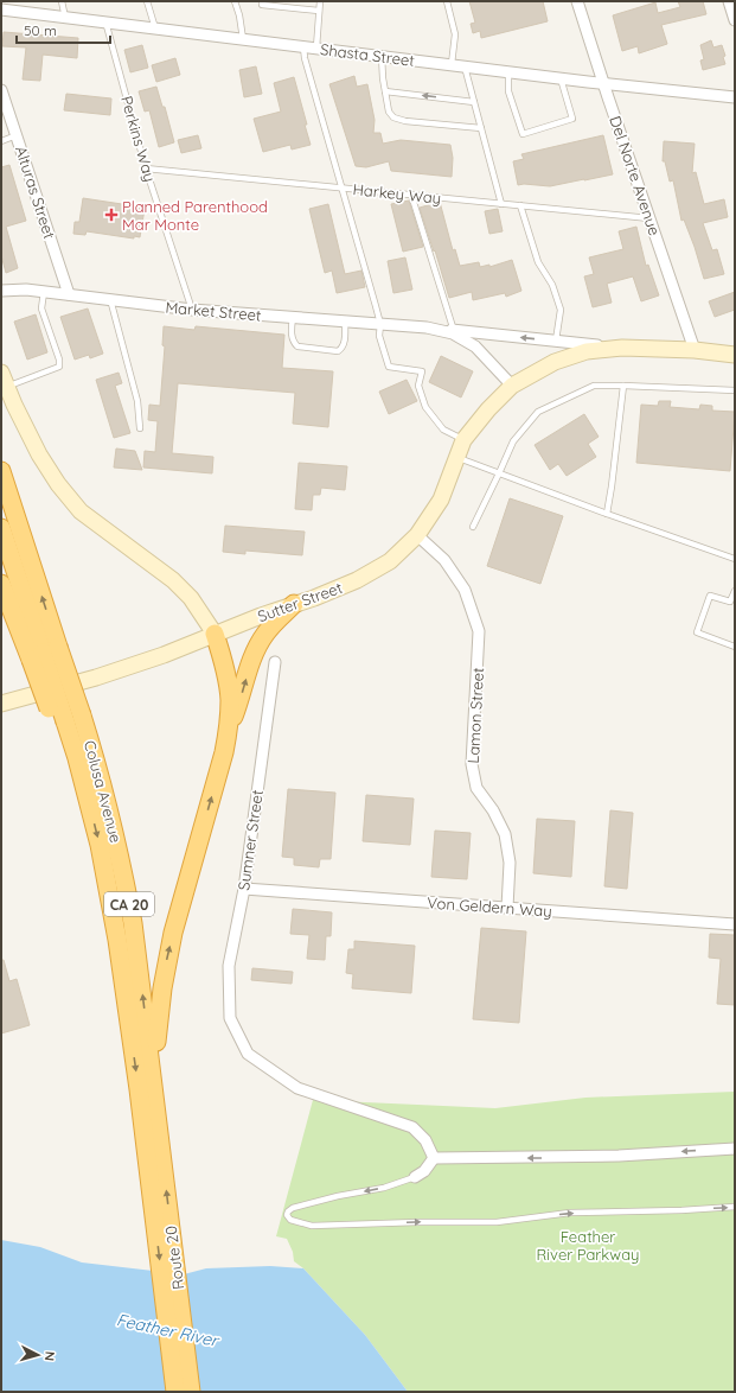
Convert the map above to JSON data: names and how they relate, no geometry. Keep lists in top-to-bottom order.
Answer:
{
  "streets": {
    "highway": ["Colusa Avenue", "CA 20", "Route 20"],
    "main road": ["Market Street", "Sutter Street"],
    "street": [
      "Shasta Street",
      "Del Norte Avenue",
      "Alturas Street",
      "Lamon Street",
      "Sumner Street",
      "Von Geldern Way"
    ],
    "lane": ["Perkins Way", "Harkey Way"]
  },
  "crossings": [
    ["Shasta Street", "Perkins Way"],
    ["Shasta Street", "Del Norte Avenue"],
    ["Perkins Way", "Harkey Way"],
    ["Perkins Way", "Market Street"],
    ["Del Norte Avenue", "Harkey Way"],
    ["Del Norte Avenue", "Market Street"],
    ["Alturas Street", "Market Street"],
    ["Market Street", "Sutter Street"],
    ["Sutter Street", "Lamon Street"],
    ["Lamon Street", "Von Geldern Way"],
    ["Colusa Avenue", "Route 20"],
    ["Sumner Street", "Von Geldern Way"]
  ],
  "water": ["Feather River"],
  "parks": ["Feather River Parkway"],
  "places": {
    "health": ["Planned Parenthood Mar Monte"]
  },
  "scale_bar": "50 m",
  "north": "right"
}
